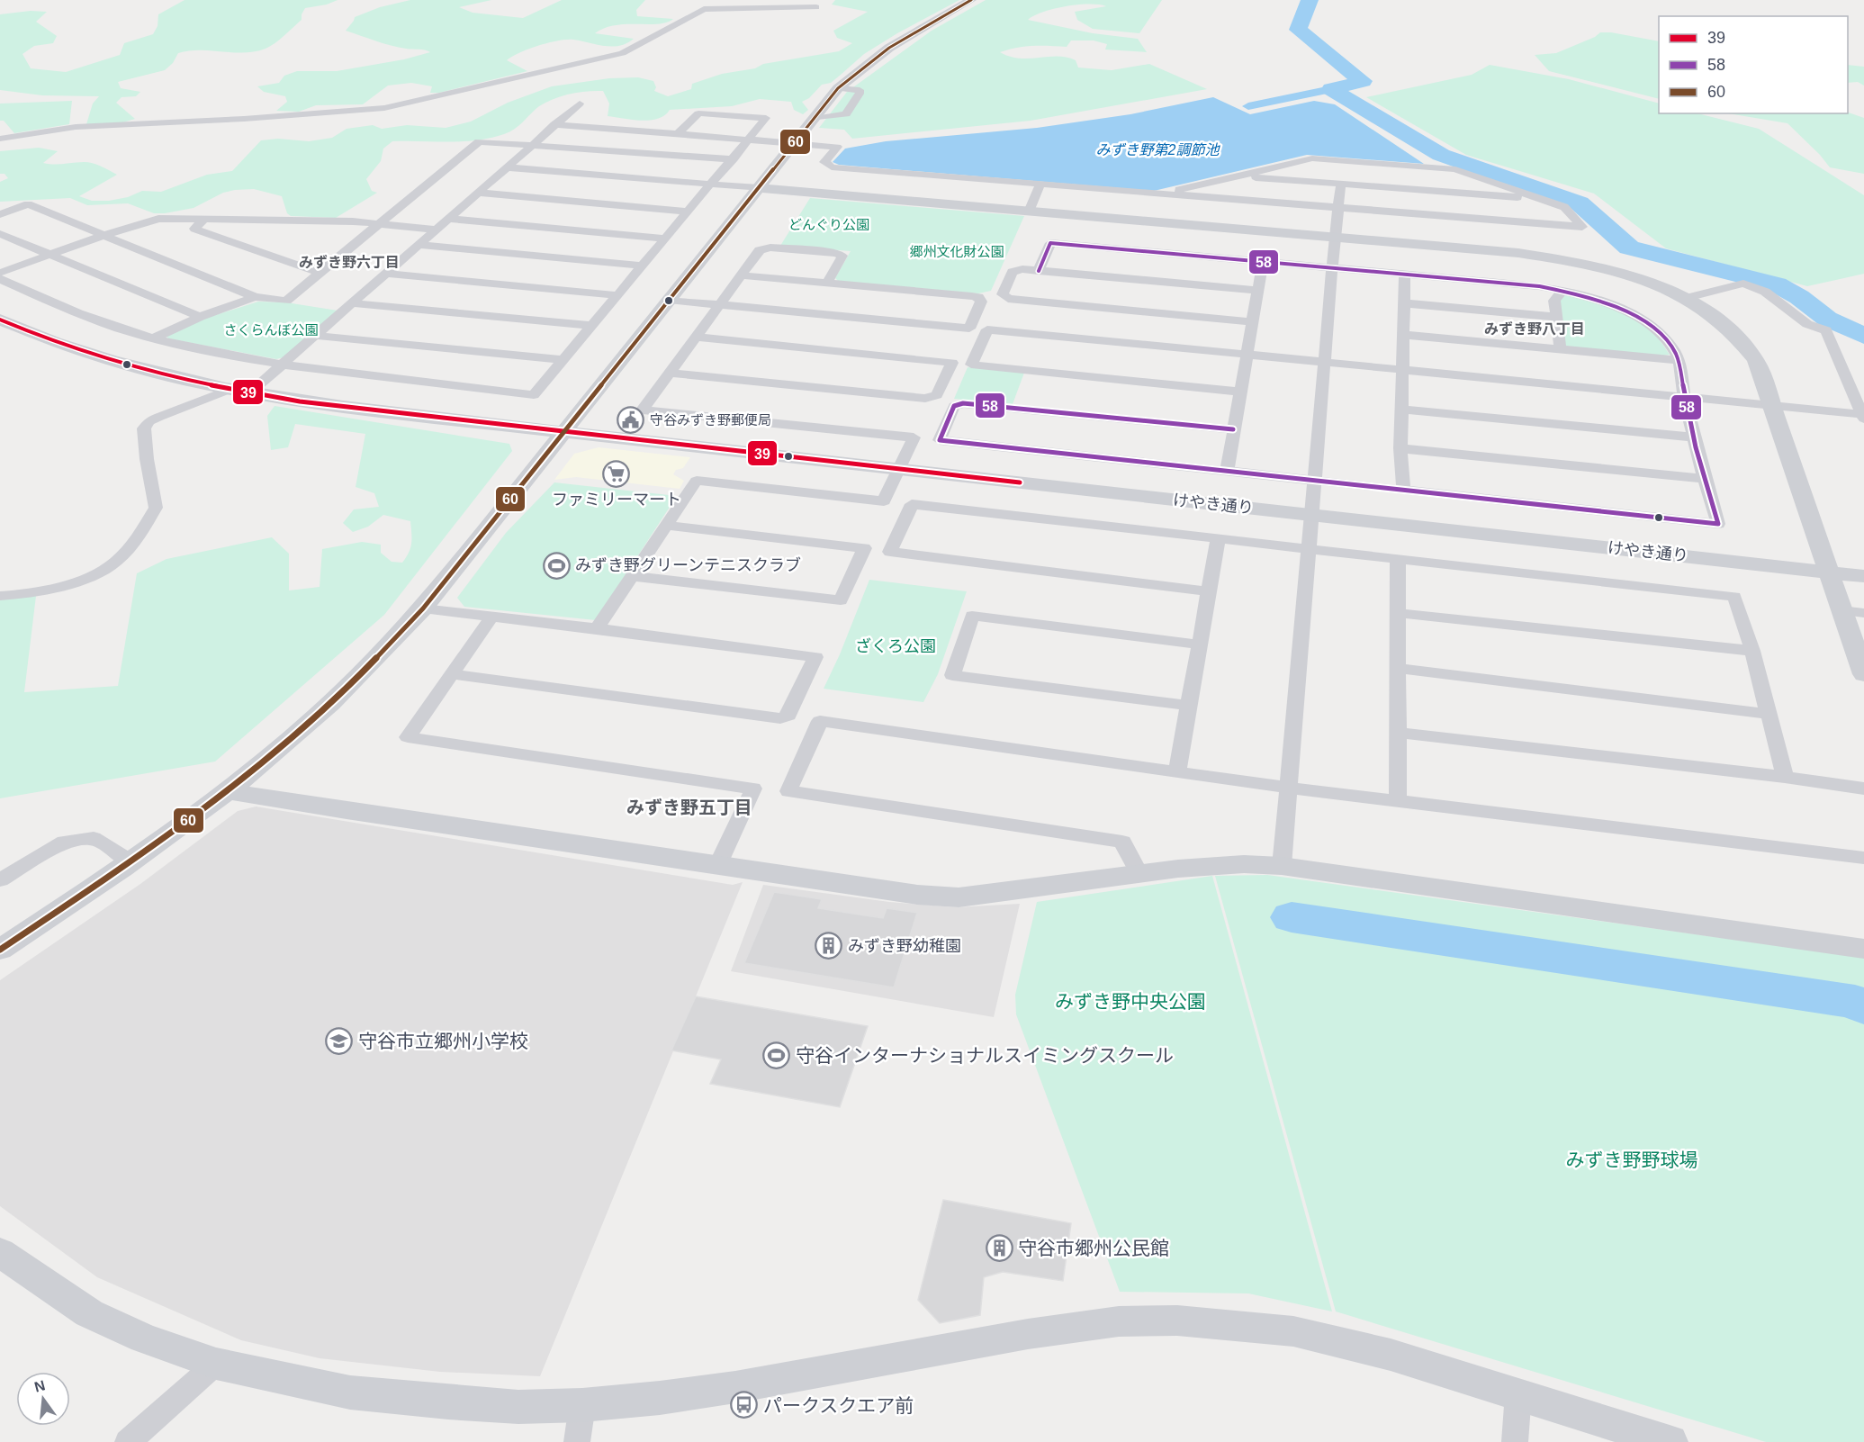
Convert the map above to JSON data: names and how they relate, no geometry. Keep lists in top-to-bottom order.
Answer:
{
  "streets": {
    "street": ["けやき通り"]
  },
  "districts": ["みずき野六丁目", "みずき野八丁目", "みずき野五丁目"],
  "water": ["みずき野第2調節池"],
  "parks": [
    "どんぐり公園",
    "郷州文化財公園",
    "さくらんぼ公園",
    "ざくろ公園",
    "みずき野中央公園",
    "みずき野野球場"
  ],
  "places": {
    "public building": ["守谷みずき野郵便局"],
    "supermarket": ["ファミリーマート"],
    "sports": ["みずき野グリーンテニスクラブ", "守谷インターナショナルスイミングスクール"],
    "building": ["みずき野幼稚園", "守谷市郷州公民館"],
    "school or university": ["守谷市立郷州小学校"],
    "bus stop": ["パークスクエア前"]
  },
  "lines": ["transit line 60", "transit line 58", "transit line 39"],
  "legend": ["39", "58", "60"],
  "north": "top"
}
